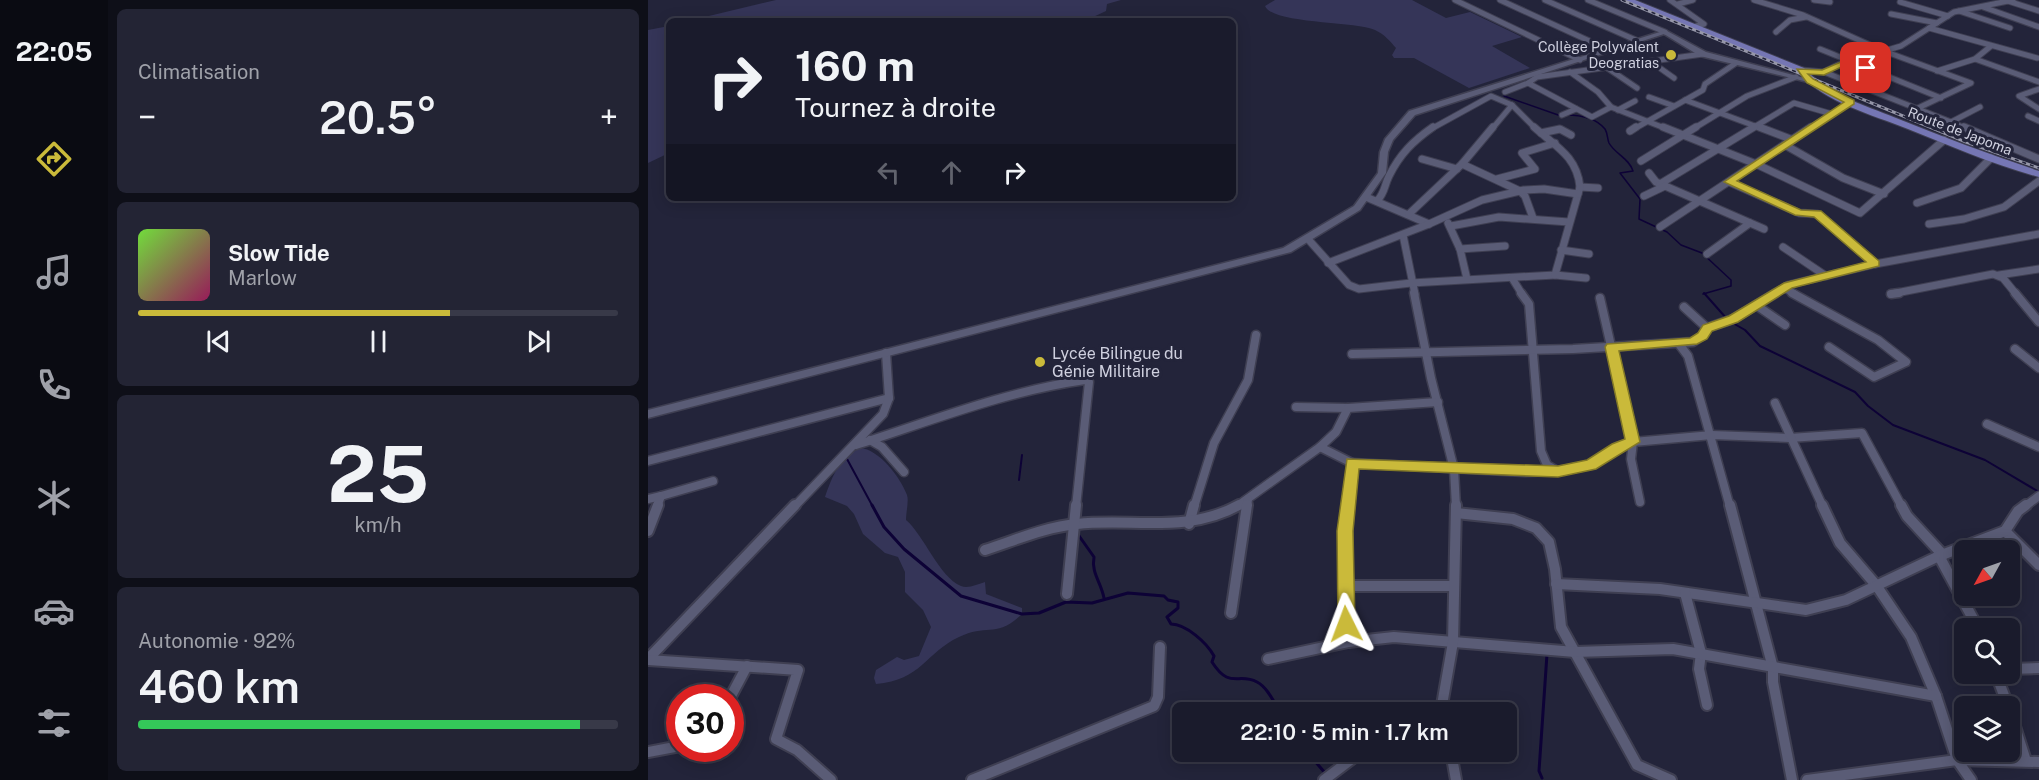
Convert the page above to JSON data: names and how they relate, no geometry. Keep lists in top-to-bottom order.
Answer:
{
  "streets": {
    "main road": ["Route de Japoma"]
  },
  "places": ["Collège Polyvalent Deogratias", "Lycée Bilingue du Génie Militaire"],
  "north": "bottom left",
  "page": {
    "tabs": "22:05",
    "tile": [
      "Climatisation",
      ["25", "km/h"],
      ["Autonomie · 92%", "460 km"]
    ],
    "turn": ["160 m", "Tournez à droite"],
    "heat": ["−", "20.5°", "+"],
    "song": ["Slow Tide", "Marlow"],
    "limit": "30",
    "trip": "22:10 · 5 min · 1.7 km"
  }
}
